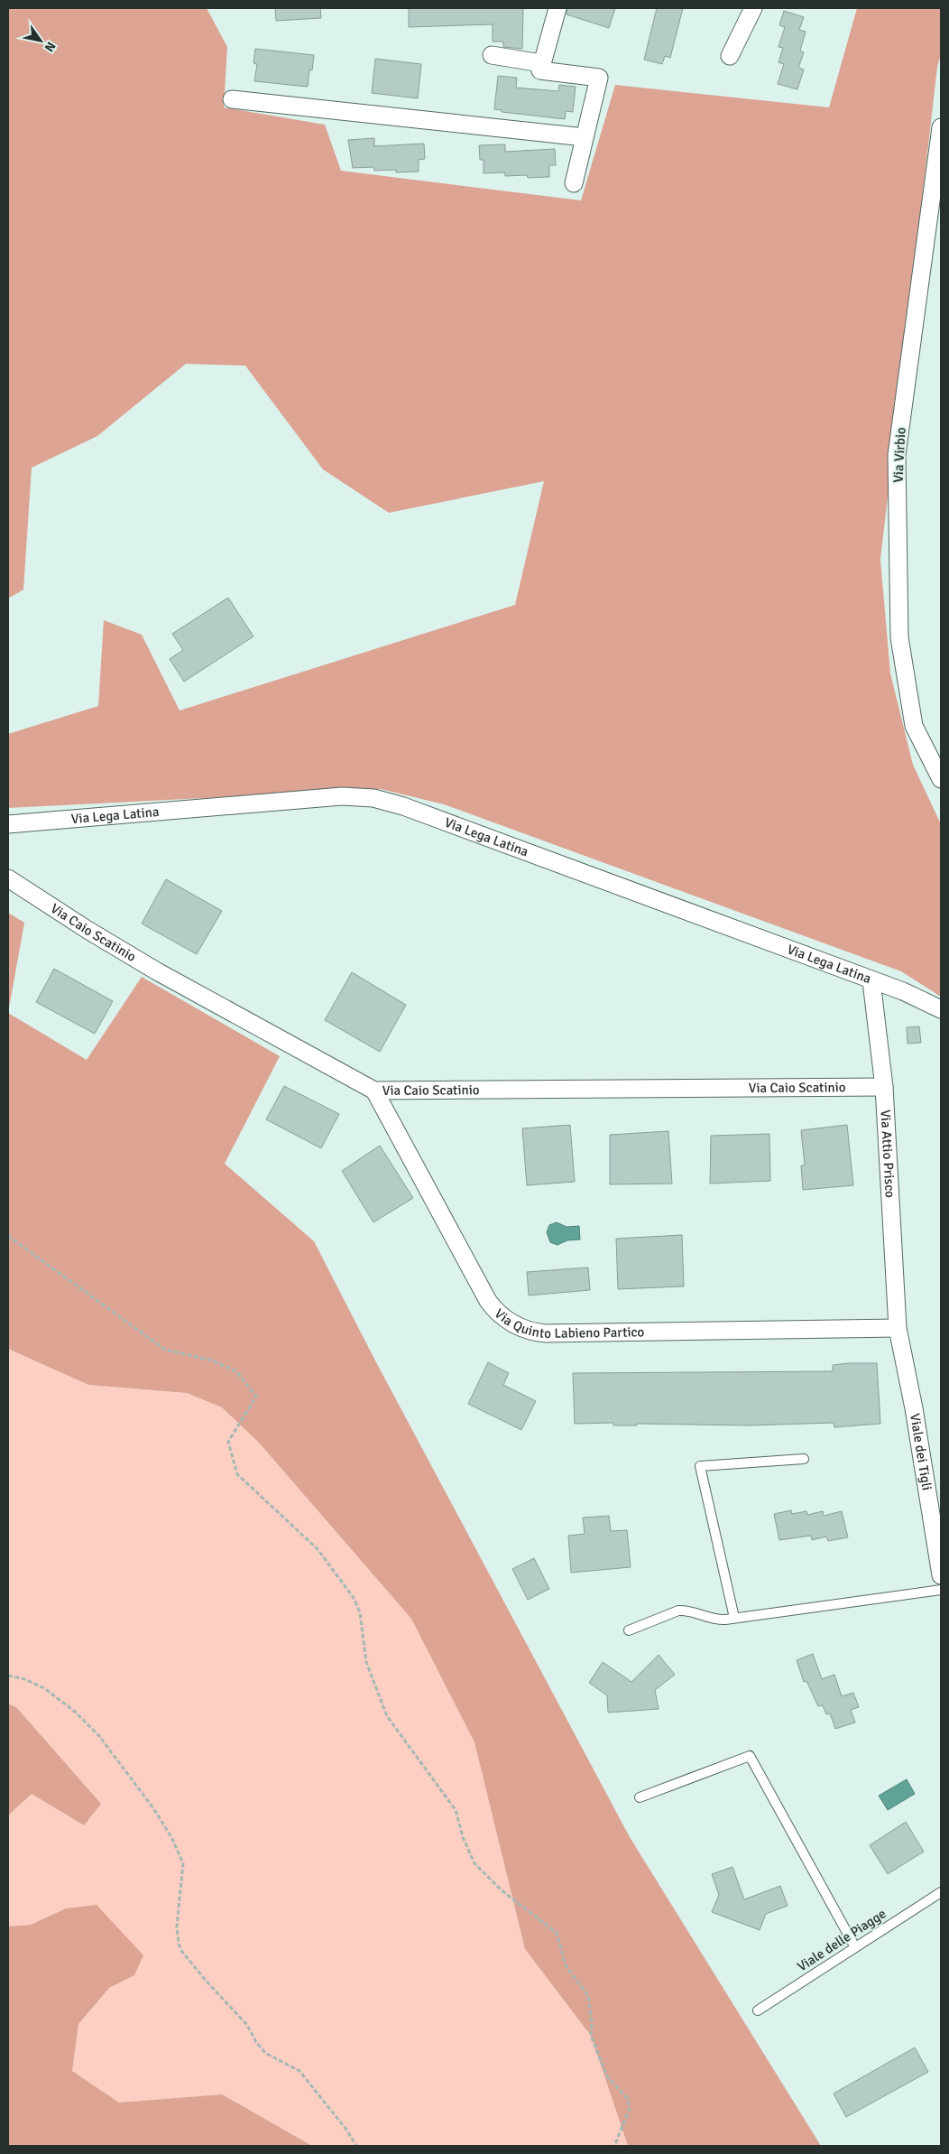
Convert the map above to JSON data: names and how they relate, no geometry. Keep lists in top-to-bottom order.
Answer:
{
  "streets": {
    "street": [
      "Via Virbio",
      "Via Lega Latina",
      "Via Caio Scatinio",
      "Via Attio Prisco",
      "Via Quinto Labieno Partico",
      "Viale dei Tigli"
    ],
    "lane": ["Viale delle Piagge"]
  },
  "crossings": [
    ["Via Lega Latina", "Via Attio Prisco"],
    ["Via Caio Scatinio", "Via Attio Prisco"],
    ["Via Caio Scatinio", "Via Quinto Labieno Partico"],
    ["Via Attio Prisco", "Via Quinto Labieno Partico"],
    ["Via Attio Prisco", "Viale dei Tigli"],
    ["Via Quinto Labieno Partico", "Viale dei Tigli"]
  ],
  "north": "bottom right"
}
